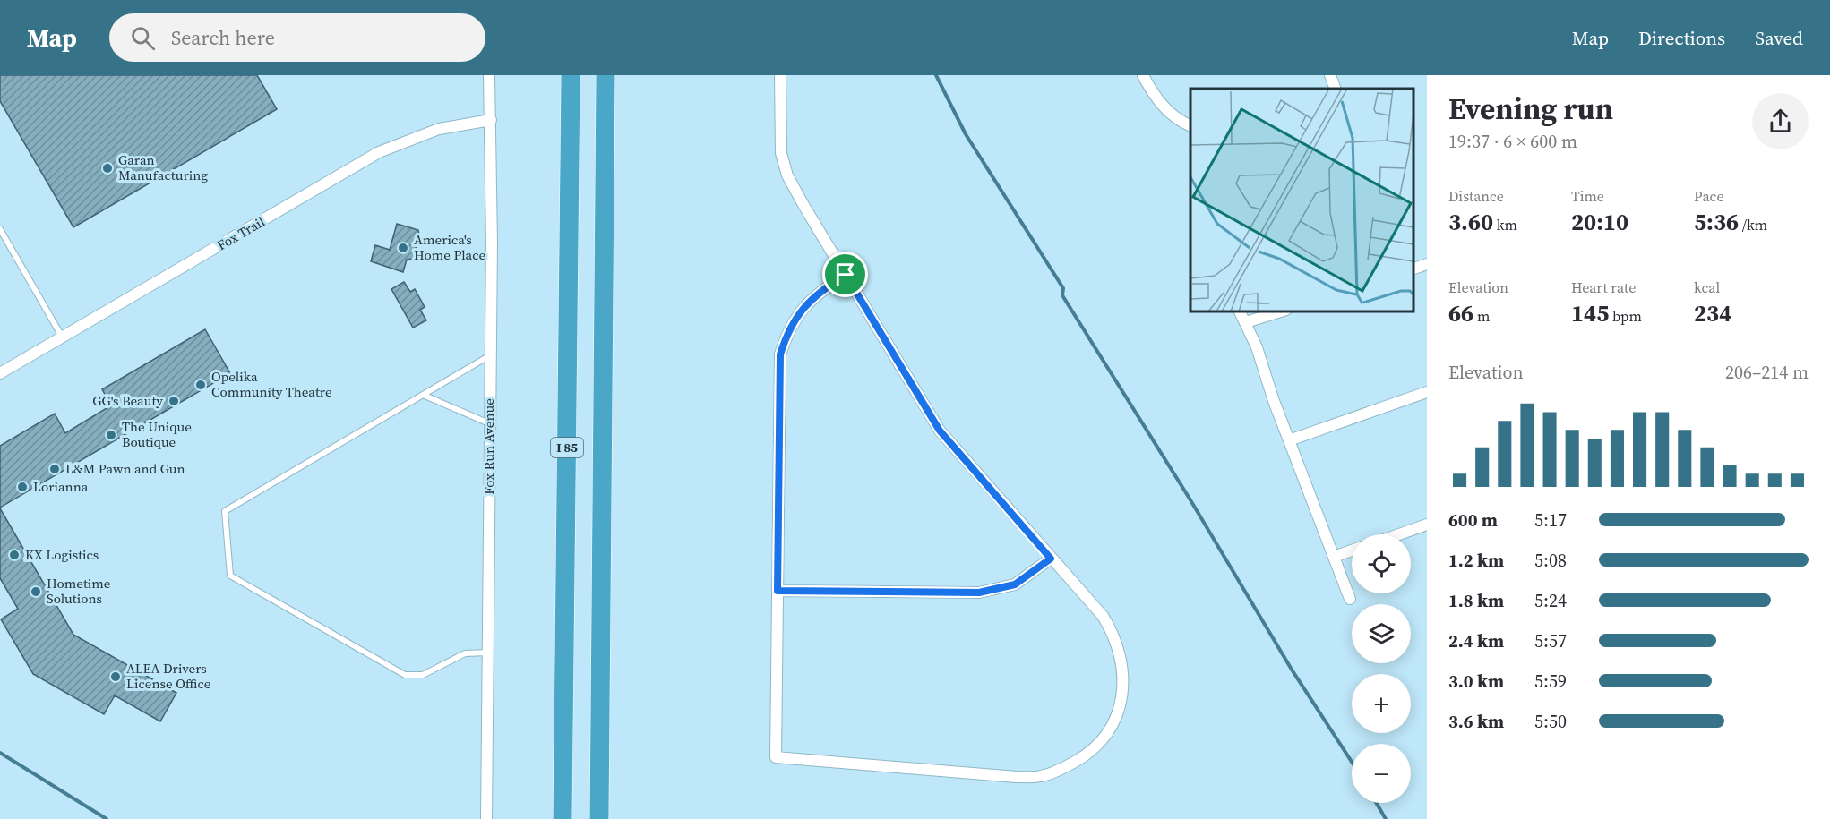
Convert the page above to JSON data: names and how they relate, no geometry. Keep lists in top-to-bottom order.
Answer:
{
  "streets": {
    "highway": ["I 85"],
    "street": ["Fox Trail", "Fox Run Avenue"]
  },
  "crossings": [
    ["Fox Trail", "Fox Run Avenue"]
  ],
  "places": [
    "Garan Manufacturing",
    "America's Home Place",
    "Opelika Community Theatre",
    "GG's Beauty",
    "The Unique Boutique",
    "L&M Pawn and Gun",
    "Lorianna",
    "KX Logistics",
    "Hometime Solutions",
    "ALEA Drivers License Office"
  ],
  "page": {
    "header": "Map",
    "search": "Search here",
    "nav": ["Map", "Directions", "Saved"],
    "heading": ["Evening run", "19:37 · 6 × 600 m"],
    "stats": [
      ["Distance", "3.60 km"],
      ["Time", "20:10"],
      ["Pace", "5:36 /km"],
      ["Elevation", "66 m"],
      ["Heart rate", "145 bpm"],
      ["kcal", "234"]
    ],
    "chart": ["Elevation", "206–214 m"],
    "list": [
      {
        "name": "600 m",
        "note": "5:17"
      },
      {
        "name": "1.2 km",
        "note": "5:08"
      },
      {
        "name": "1.8 km",
        "note": "5:24"
      },
      {
        "name": "2.4 km",
        "note": "5:57"
      },
      {
        "name": "3.0 km",
        "note": "5:59"
      },
      {
        "name": "3.6 km",
        "note": "5:50"
      }
    ],
    "map_buttons": ["+", "−"]
  }
}
